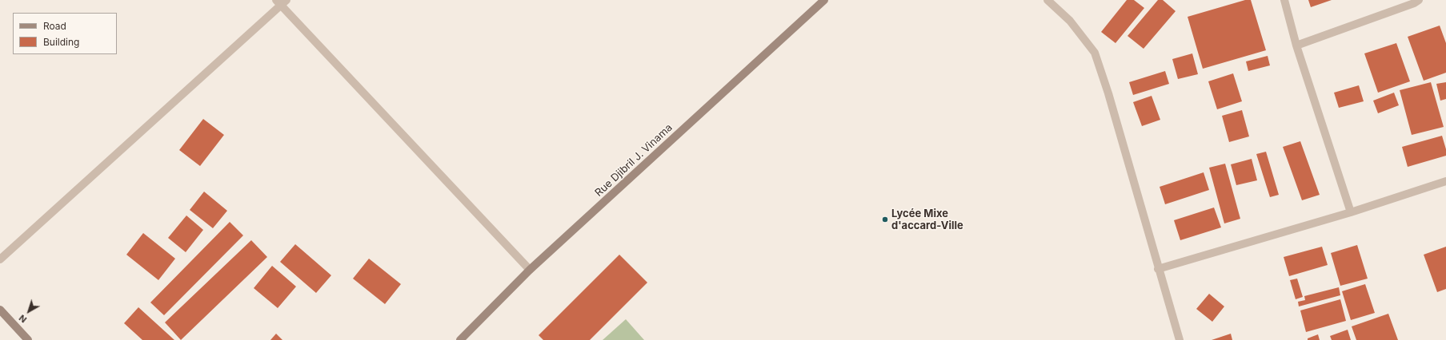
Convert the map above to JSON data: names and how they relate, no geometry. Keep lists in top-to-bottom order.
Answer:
{
  "streets": {
    "street": ["Rue Djibril J. Vinama"]
  },
  "places": ["Lycée Mixe d'accard-Ville"],
  "legend": ["Road", "Building"],
  "north": "bottom left"
}
